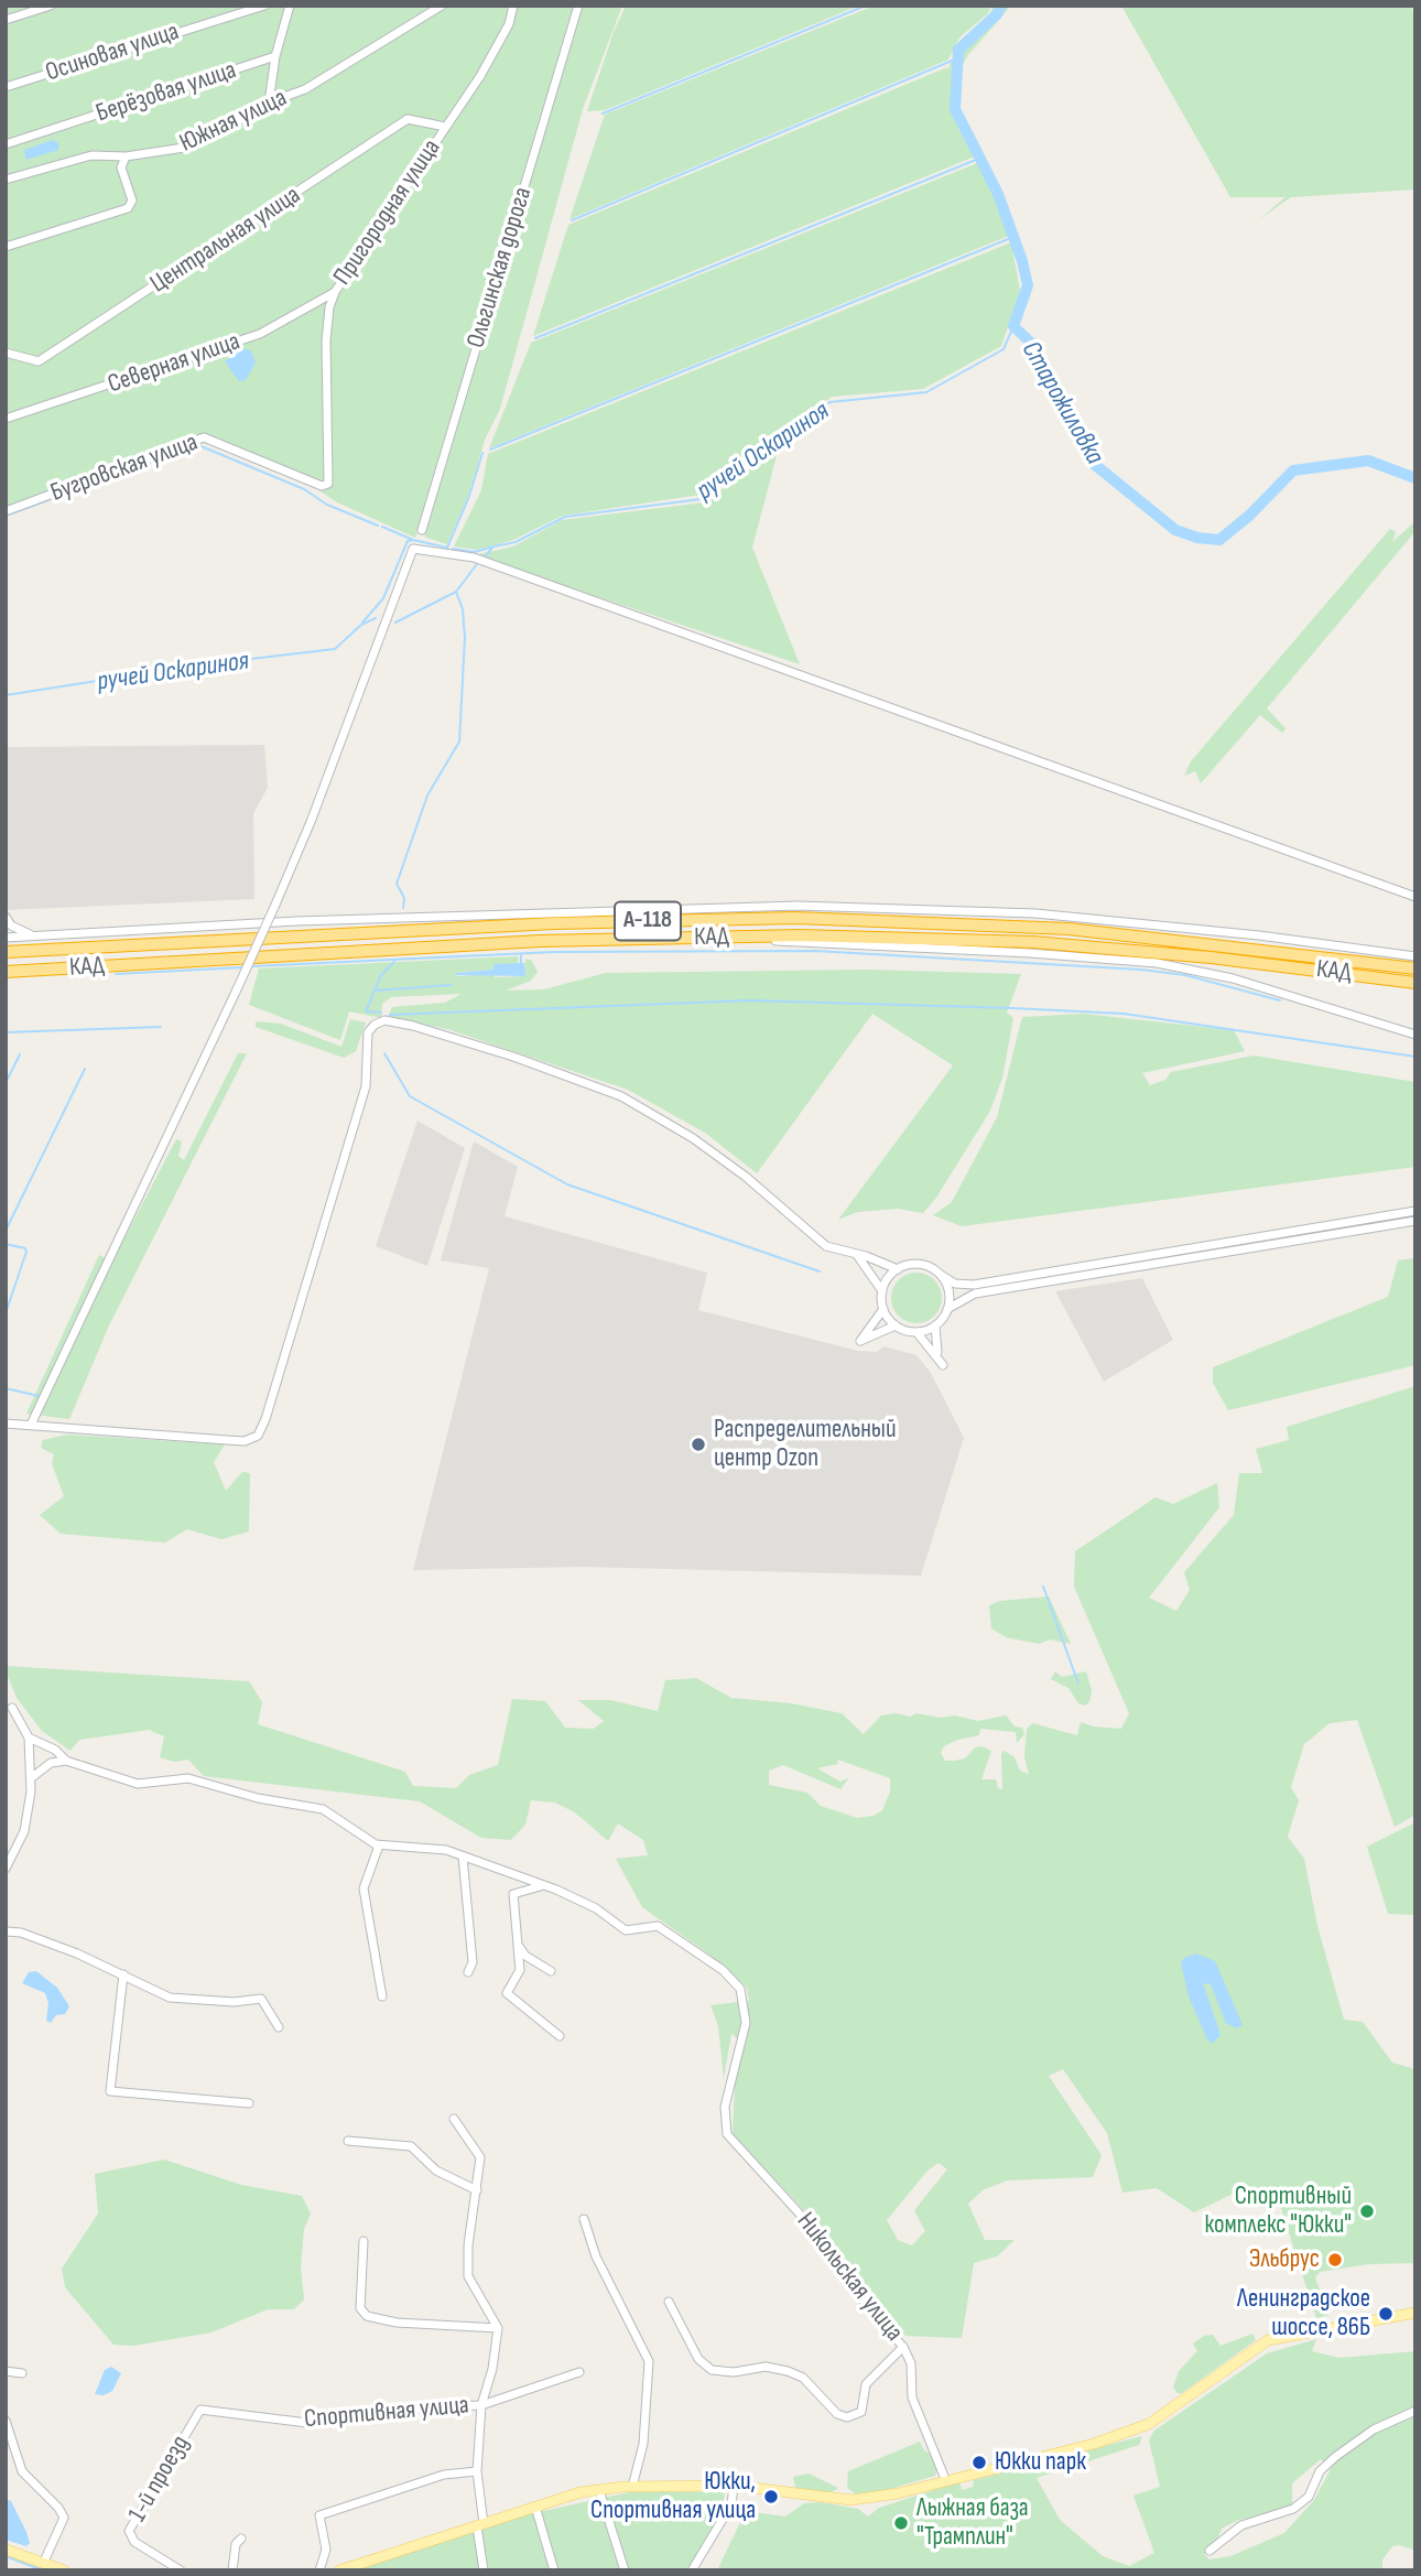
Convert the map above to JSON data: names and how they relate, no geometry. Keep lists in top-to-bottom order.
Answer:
{
  "streets": {
    "highway": ["А-118", "КАД"],
    "street": [
      "Осиновая улица",
      "Берёзовая улица",
      "Южная улица",
      "Пригородная улица",
      "Центральная улица",
      "Ольгинская дорога",
      "Северная улица",
      "Бугровская улица",
      "Никольская улица",
      "Спортивная улица",
      "1-й проезд"
    ]
  },
  "crossings": [
    ["Пригородная улица", "Центральная улица"],
    ["Пригородная улица", "Северная улица"],
    ["Пригородная улица", "Бугровская улица"],
    ["Спортивная улица", "1-й проезд"]
  ],
  "water": ["Старожиловка", "ручей Оскариноя"],
  "places": [
    "Распределительный центр Ozon",
    "Спортивный комплекс \"Юкки\"",
    "Эльбрус",
    "Ленинградское шоссе, 86Б",
    "Юкки парк",
    "Юкки, Спортивная улица",
    "Лыжная база \"Трамплин\""
  ]
}
